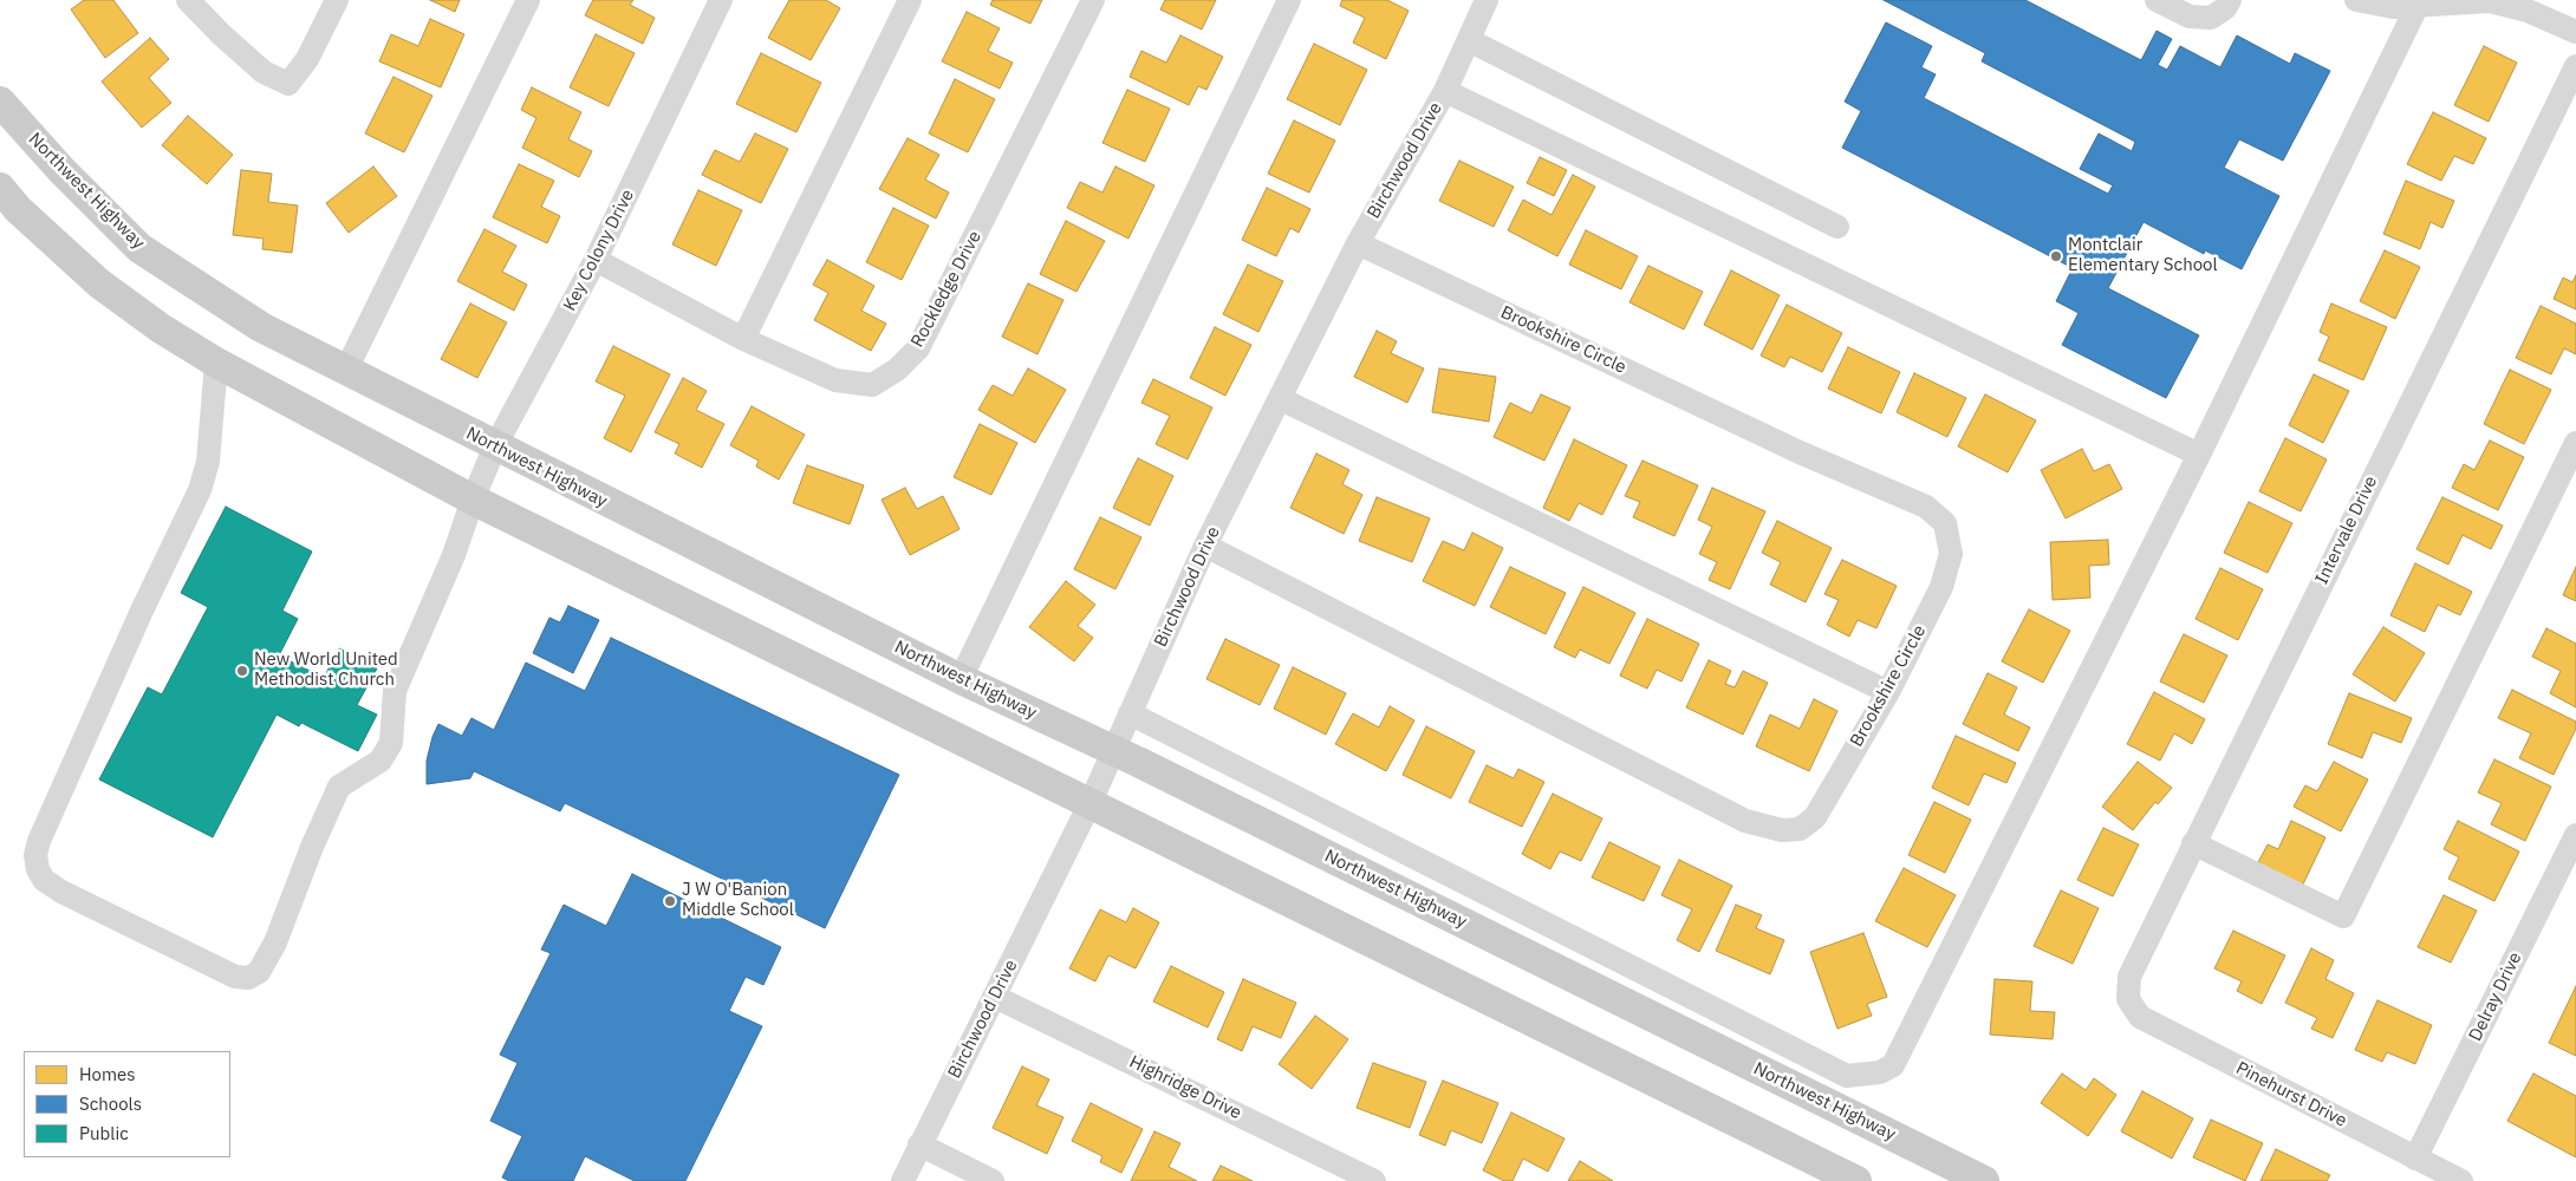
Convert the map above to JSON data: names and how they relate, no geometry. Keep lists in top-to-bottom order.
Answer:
{
  "streets": {
    "main road": ["Northwest Highway"],
    "street": [
      "Birchwood Drive",
      "Key Colony Drive",
      "Rockledge Drive",
      "Brookshire Circle",
      "Intervale Drive",
      "Delray Drive",
      "Highridge Drive",
      "Pinehurst Drive"
    ]
  },
  "crossings": [
    ["Birchwood Drive", "Northwest Highway"],
    ["Birchwood Drive", "Brookshire Circle"],
    ["Birchwood Drive", "Highridge Drive"],
    ["Northwest Highway", "Key Colony Drive"],
    ["Key Colony Drive", "Rockledge Drive"],
    ["Intervale Drive", "Pinehurst Drive"],
    ["Delray Drive", "Pinehurst Drive"]
  ],
  "places": ["Montclair Elementary School", "New World United Methodist Church", "J W O'Banion Middle School"],
  "legend": ["Homes", "Schools", "Public"]
}
